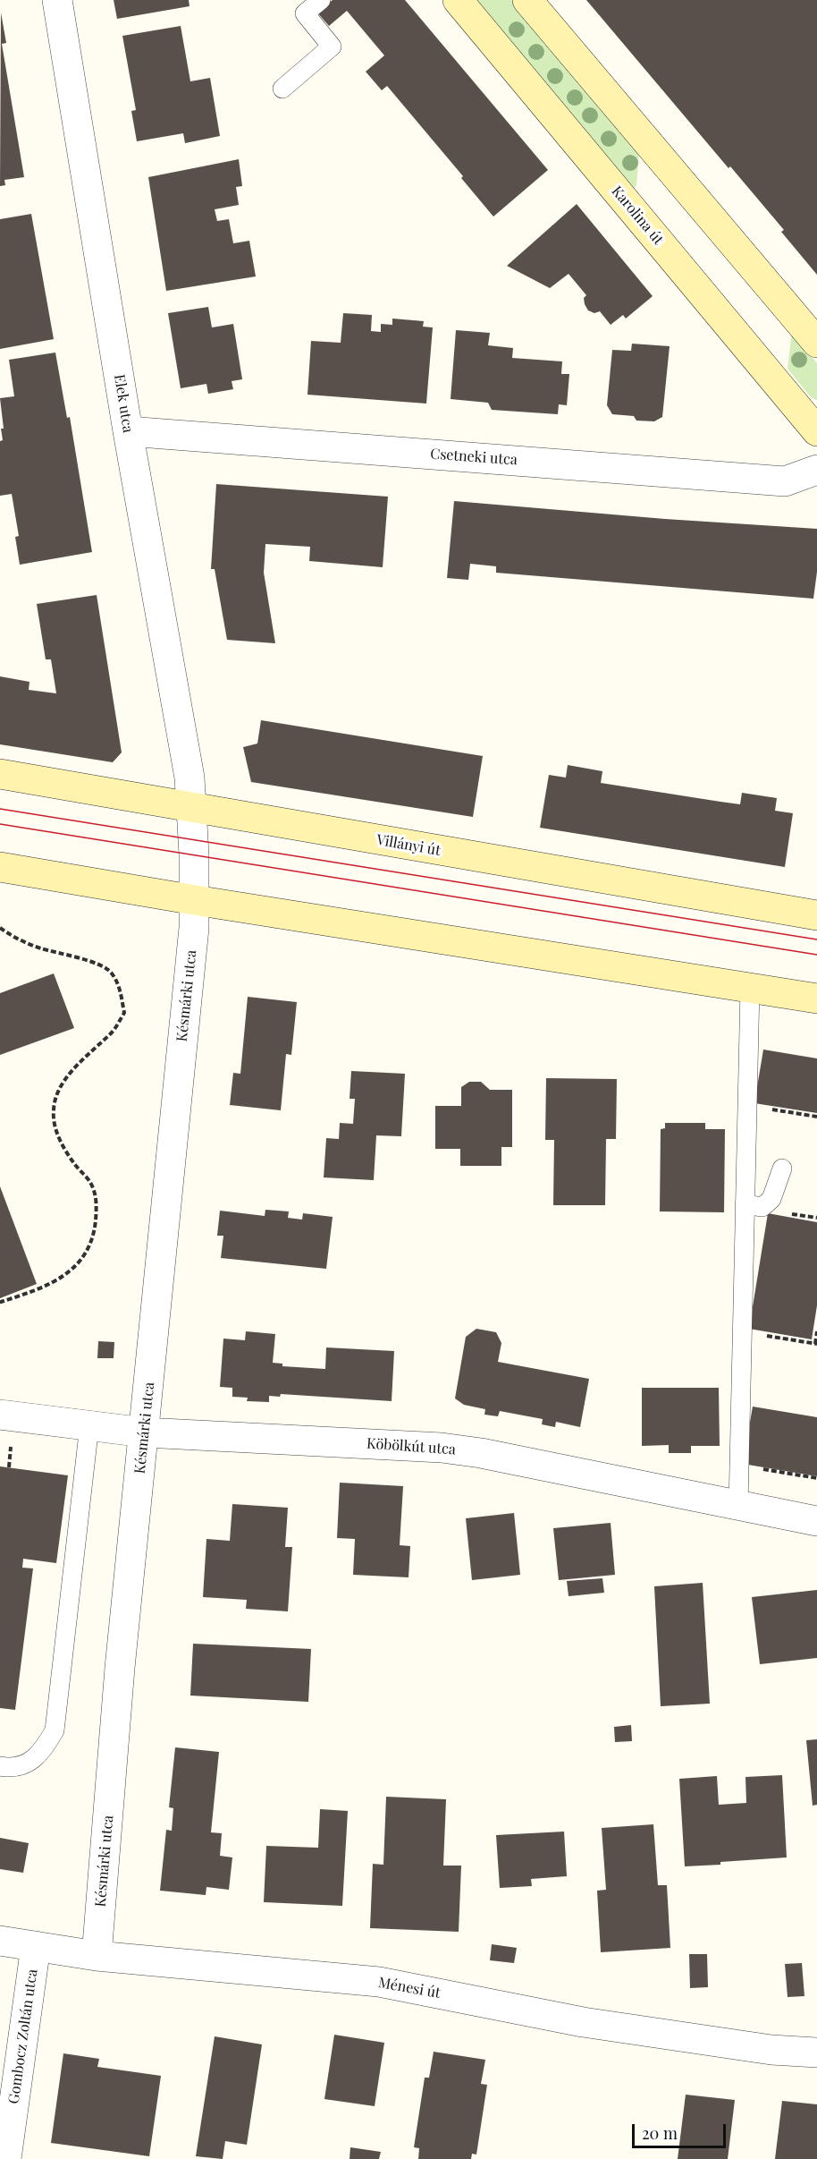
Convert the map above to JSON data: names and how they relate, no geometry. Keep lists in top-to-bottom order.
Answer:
{
  "streets": {
    "street": [
      "Karolina út",
      "Elek utca",
      "Csetneki utca",
      "Villányi út",
      "Késmárki utca",
      "Köbölkút utca",
      "Ménesi út",
      "Gombocz Zoltán utca"
    ]
  },
  "crossings": [
    ["Elek utca", "Csetneki utca"],
    ["Elek utca", "Villányi út"],
    ["Elek utca", "Késmárki utca"],
    ["Késmárki utca", "Köbölkút utca"],
    ["Késmárki utca", "Ménesi út"],
    ["Ménesi út", "Gombocz Zoltán utca"]
  ],
  "scale_bar": "20 m"
}
